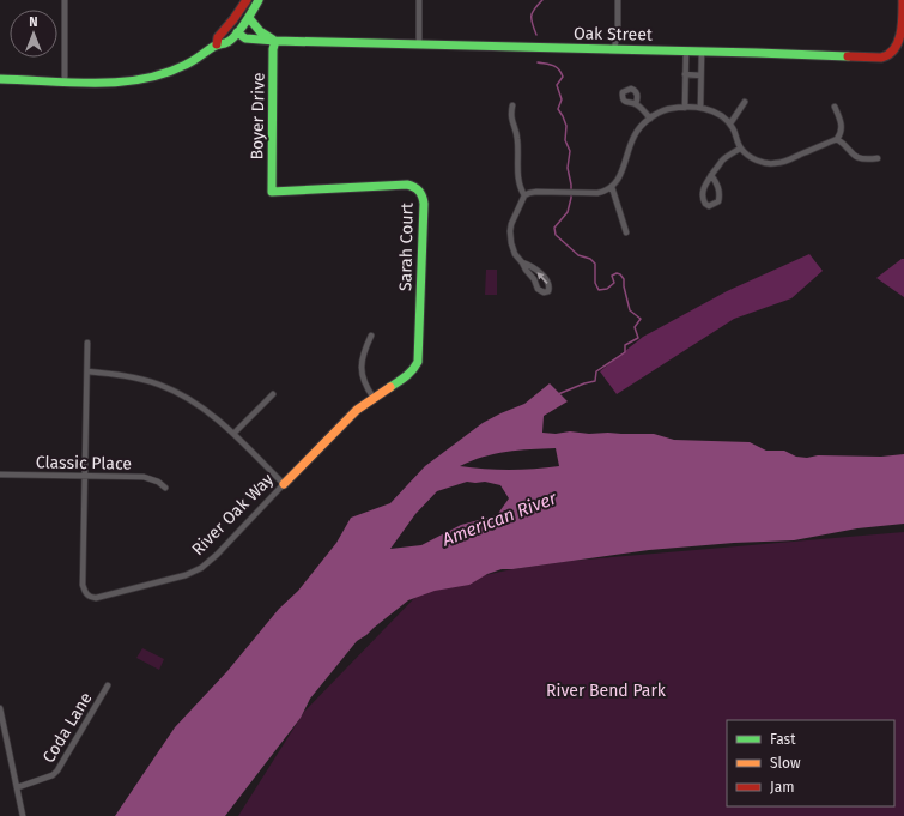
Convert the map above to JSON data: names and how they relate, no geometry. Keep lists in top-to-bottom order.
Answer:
{
  "streets": {
    "street": [
      "Oak Street",
      "Boyer Drive",
      "Sarah Court",
      "Classic Place",
      "River Oak Way",
      "Coda Lane"
    ]
  },
  "crossings": [
    ["Oak Street", "Boyer Drive"],
    ["Boyer Drive", "Sarah Court"],
    ["Sarah Court", "River Oak Way"],
    ["Classic Place", "River Oak Way"]
  ],
  "water": ["American River"],
  "parks": ["River Bend Park"],
  "legend": ["Fast", "Slow", "Jam"],
  "north": "top"
}
